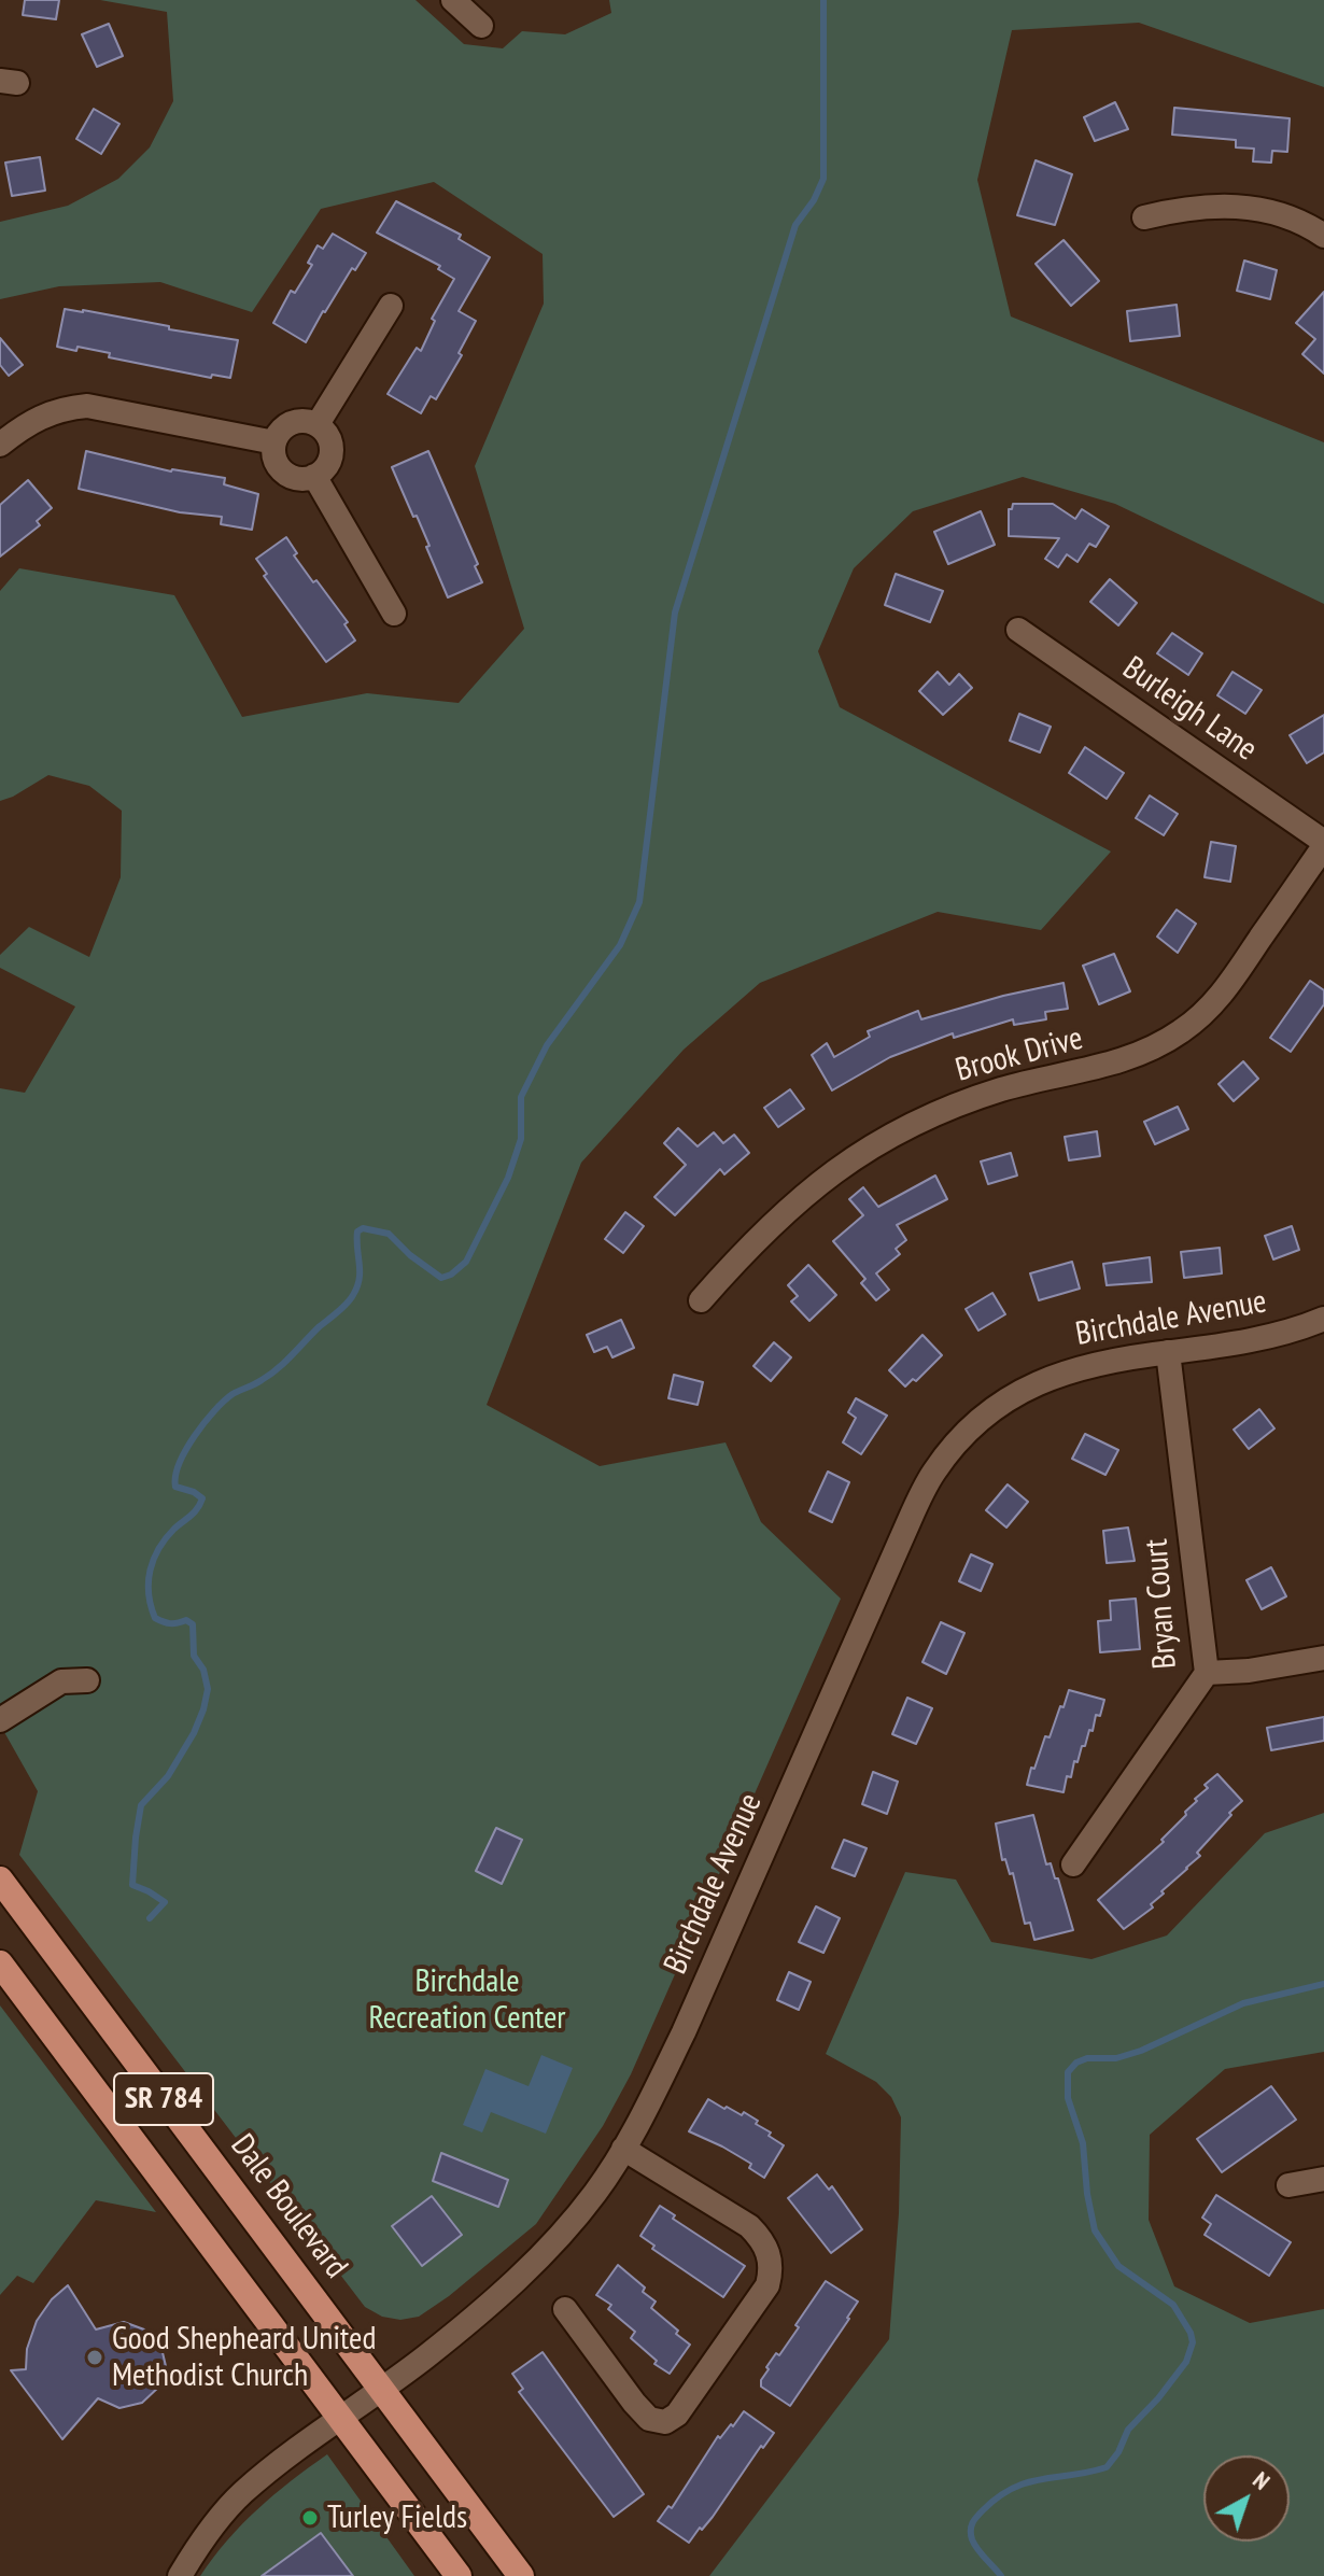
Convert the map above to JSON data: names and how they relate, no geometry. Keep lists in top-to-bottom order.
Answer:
{
  "streets": {
    "main road": ["SR 784", "Dale Boulevard"],
    "street": [
      "Burleigh Lane",
      "Brook Drive",
      "Birchdale Avenue",
      "Bryan Court"
    ]
  },
  "crossings": [
    ["Burleigh Lane", "Brook Drive"],
    ["Birchdale Avenue", "Bryan Court"],
    ["Birchdale Avenue", "SR 784"],
    ["Birchdale Avenue", "Dale Boulevard"]
  ],
  "parks": ["Birchdale Recreation Center"],
  "places": ["Good Shepheard United Methodist Church", "Turley Fields"],
  "north": "top right"
}
